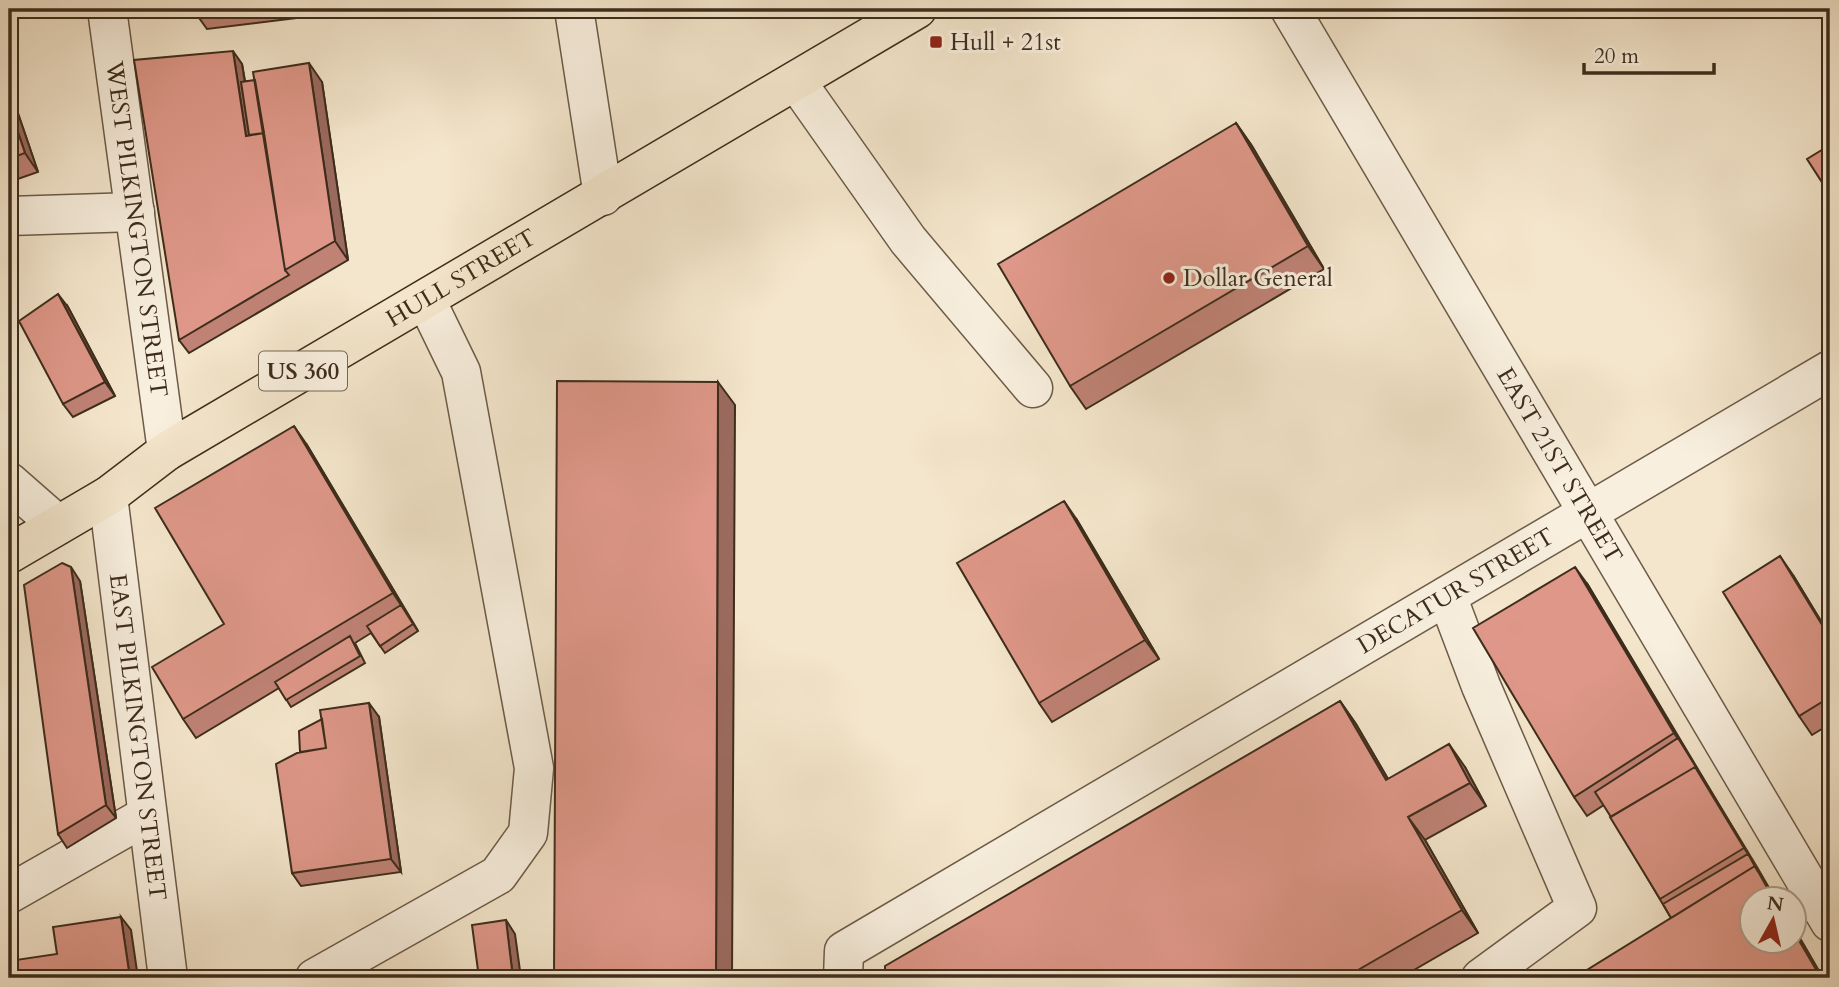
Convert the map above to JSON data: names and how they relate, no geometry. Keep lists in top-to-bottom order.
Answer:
{
  "streets": {
    "main road": ["HULL STREET", "US 360"],
    "street": [
      "WEST PILKINGTON STREET",
      "EAST 21ST STREET",
      "DECATUR STREET",
      "EAST PILKINGTON STREET"
    ]
  },
  "crossings": [
    ["WEST PILKINGTON STREET", "HULL STREET"],
    ["HULL STREET", "EAST PILKINGTON STREET"],
    ["EAST 21ST STREET", "DECATUR STREET"]
  ],
  "places": {
    "transit": ["Hull + 21st"],
    "other": ["Dollar General"]
  },
  "scale_bar": "20 m",
  "north": "top"
}
